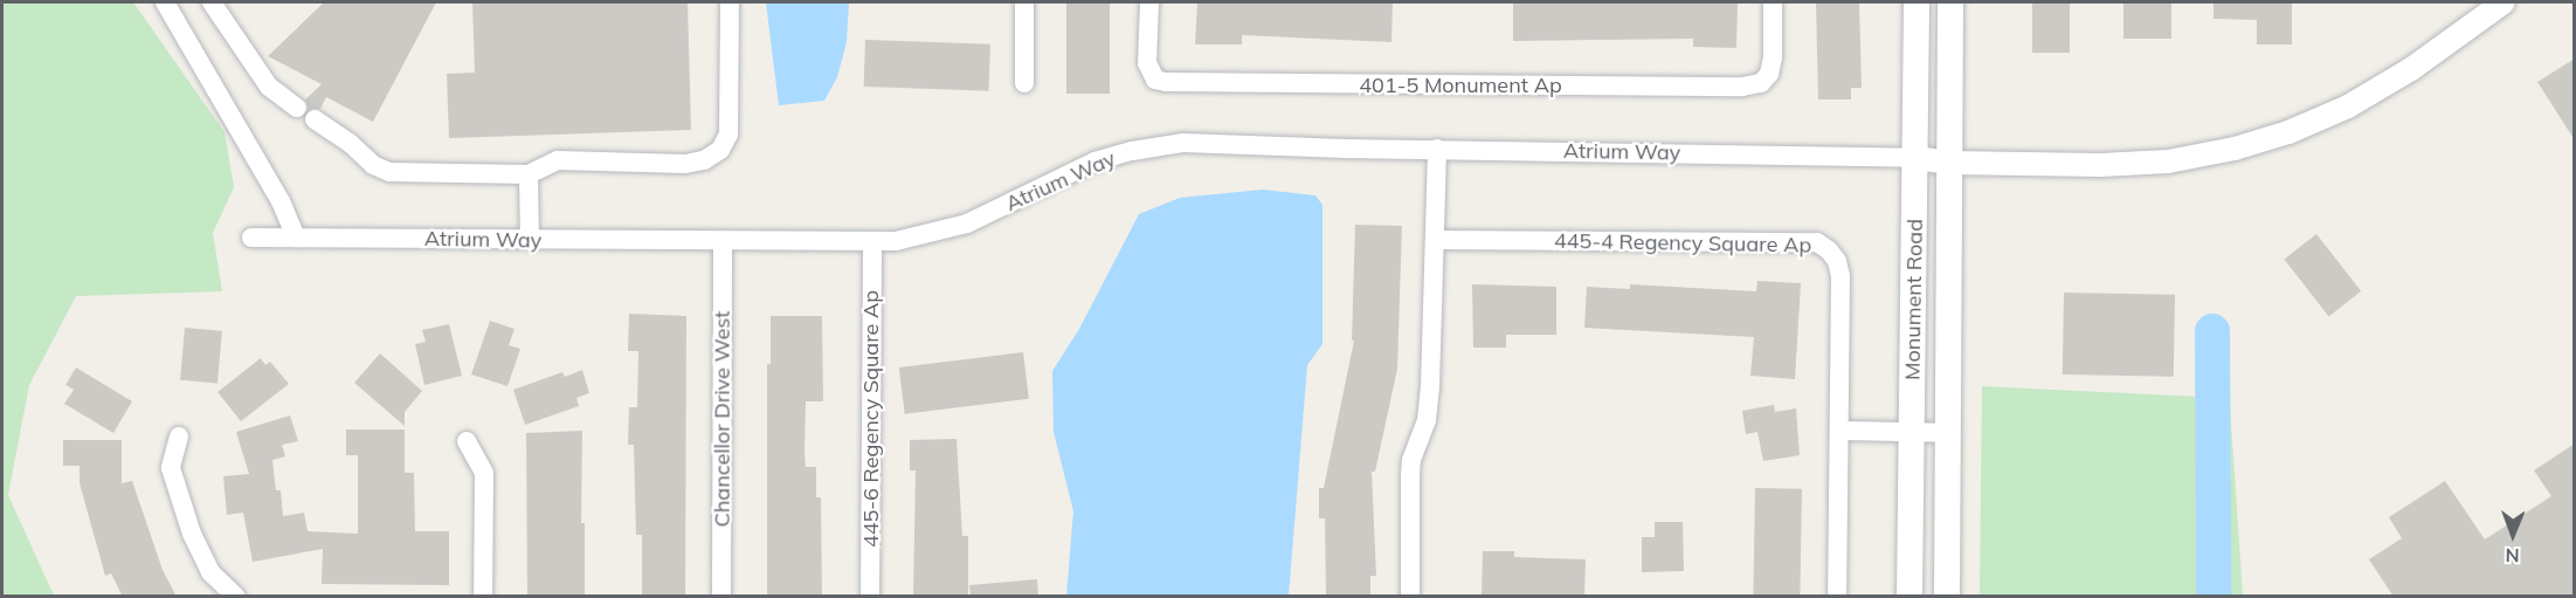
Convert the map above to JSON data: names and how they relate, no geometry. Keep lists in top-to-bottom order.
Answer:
{
  "streets": {
    "main road": ["Monument Road"],
    "street": [
      "401-5 Monument Ap",
      "Atrium Way",
      "445-4 Regency Square Ap",
      "Chancellor Drive West",
      "445-6 Regency Square Ap"
    ]
  },
  "crossings": [
    ["Atrium Way", "Monument Road"],
    ["Atrium Way", "Chancellor Drive West"],
    ["Atrium Way", "445-6 Regency Square Ap"]
  ],
  "north": "bottom"
}
